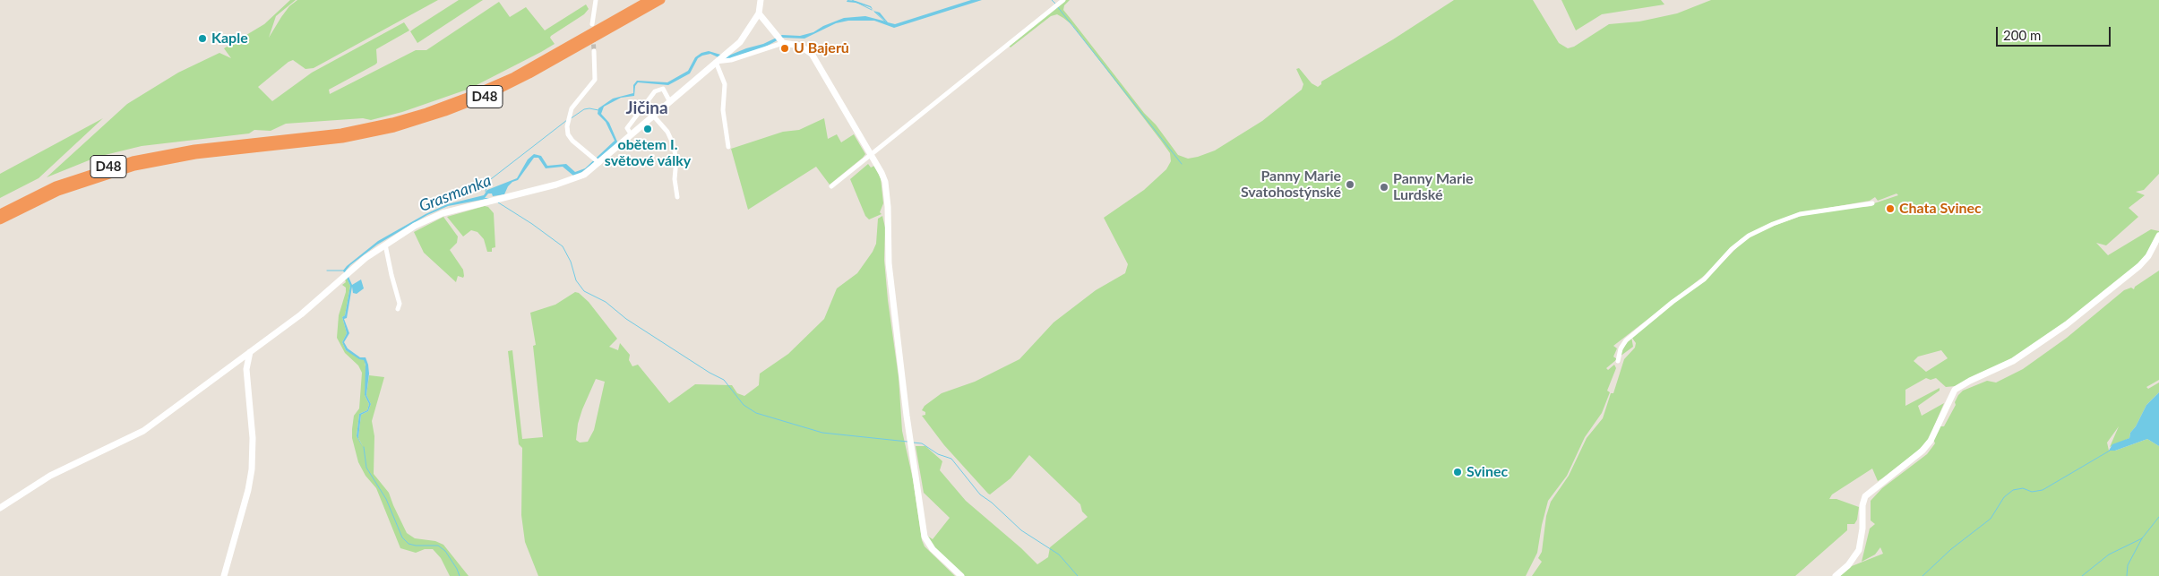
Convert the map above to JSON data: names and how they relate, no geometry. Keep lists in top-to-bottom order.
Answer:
{
  "streets": {
    "highway": ["D48"]
  },
  "districts": ["Jičina"],
  "water": ["Grasmanka"],
  "places": [
    "Kaple",
    "U Bajerů",
    "obětem I. světové války",
    "Panny Marie Svatohostýnské",
    "Panny Marie Lurdské",
    "Chata Svinec",
    "Svinec"
  ],
  "scale_bar": "200 m"
}
